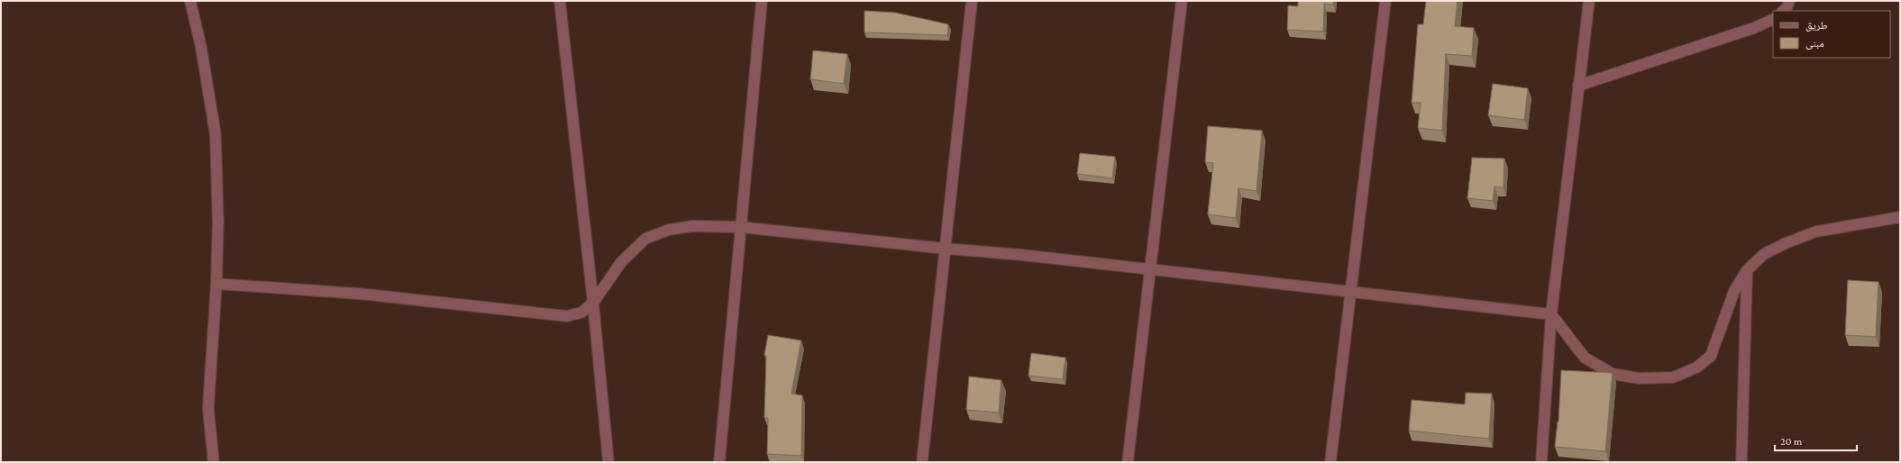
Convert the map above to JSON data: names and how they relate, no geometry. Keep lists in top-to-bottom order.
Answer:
{
  "legend": ["طريق", "مبنى"],
  "scale_bar": "20 m"
}
